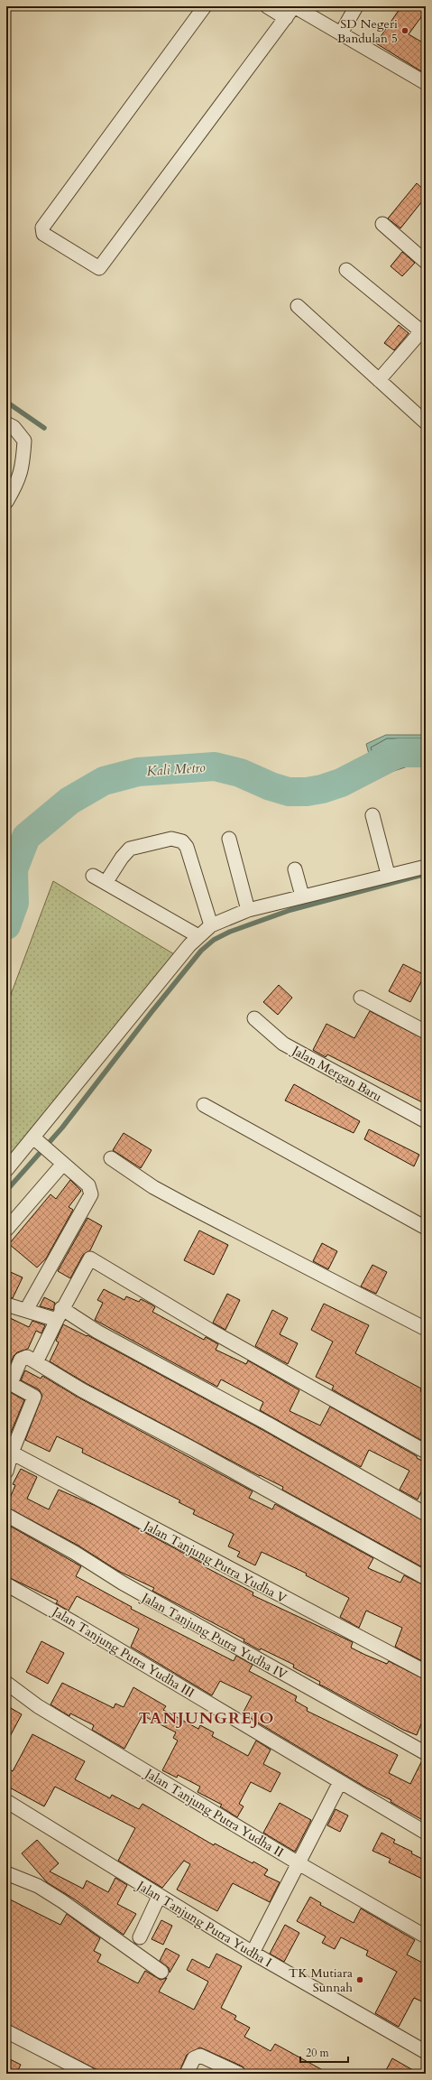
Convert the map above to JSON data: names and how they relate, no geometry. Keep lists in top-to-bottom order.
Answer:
{
  "streets": {
    "street": [
      "Jalan Mergan Baru",
      "Jalan Tanjung Putra Yudha V",
      "Jalan Tanjung Putra Yudha IV",
      "Jalan Tanjung Putra Yudha III",
      "Jalan Tanjung Putra Yudha II",
      "Jalan Tanjung Putra Yudha I"
    ]
  },
  "districts": ["TANJUNGREJO"],
  "water": ["Kali Metro"],
  "places": ["SD Negeri Bandulan 5", "TK Mutiara Sunnah"],
  "scale_bar": "20 m"
}
